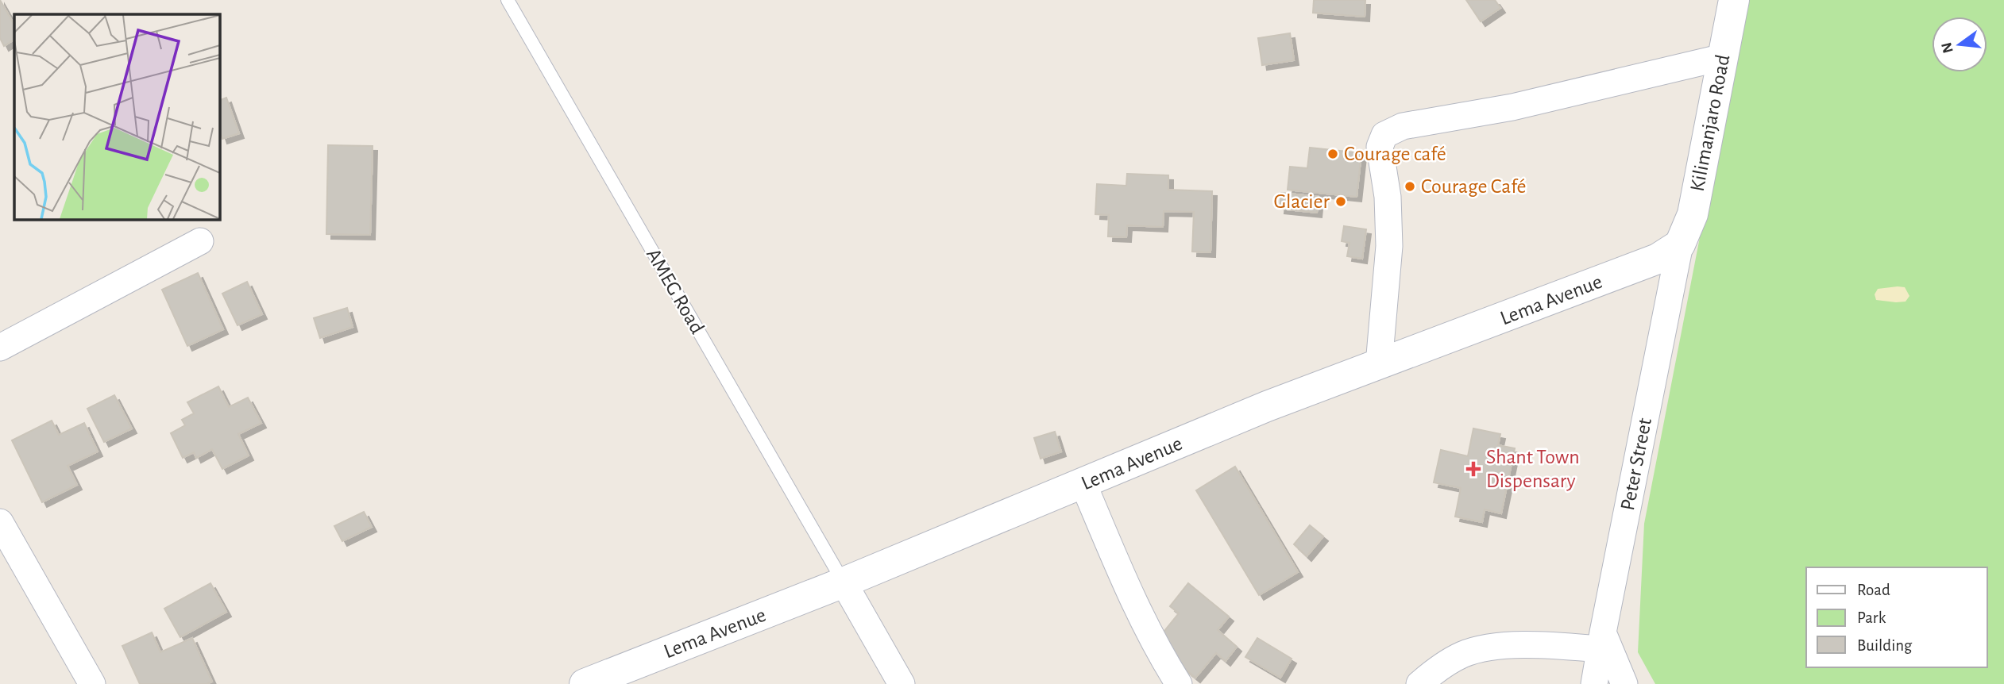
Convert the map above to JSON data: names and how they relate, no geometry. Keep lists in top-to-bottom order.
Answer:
{
  "streets": {
    "main road": ["Kilimanjaro Road", "Lema Avenue"],
    "street": ["Peter Street"],
    "lane": ["AMEG Road"]
  },
  "crossings": [
    ["Kilimanjaro Road", "Lema Avenue"],
    ["Kilimanjaro Road", "Peter Street"],
    ["AMEG Road", "Lema Avenue"],
    ["Lema Avenue", "Peter Street"]
  ],
  "places": {
    "other": ["Courage café", "Courage Café", "Glacier"],
    "health": ["Shant Town Dispensary"]
  },
  "legend": ["Road", "Park", "Building"],
  "north": "left"
}
